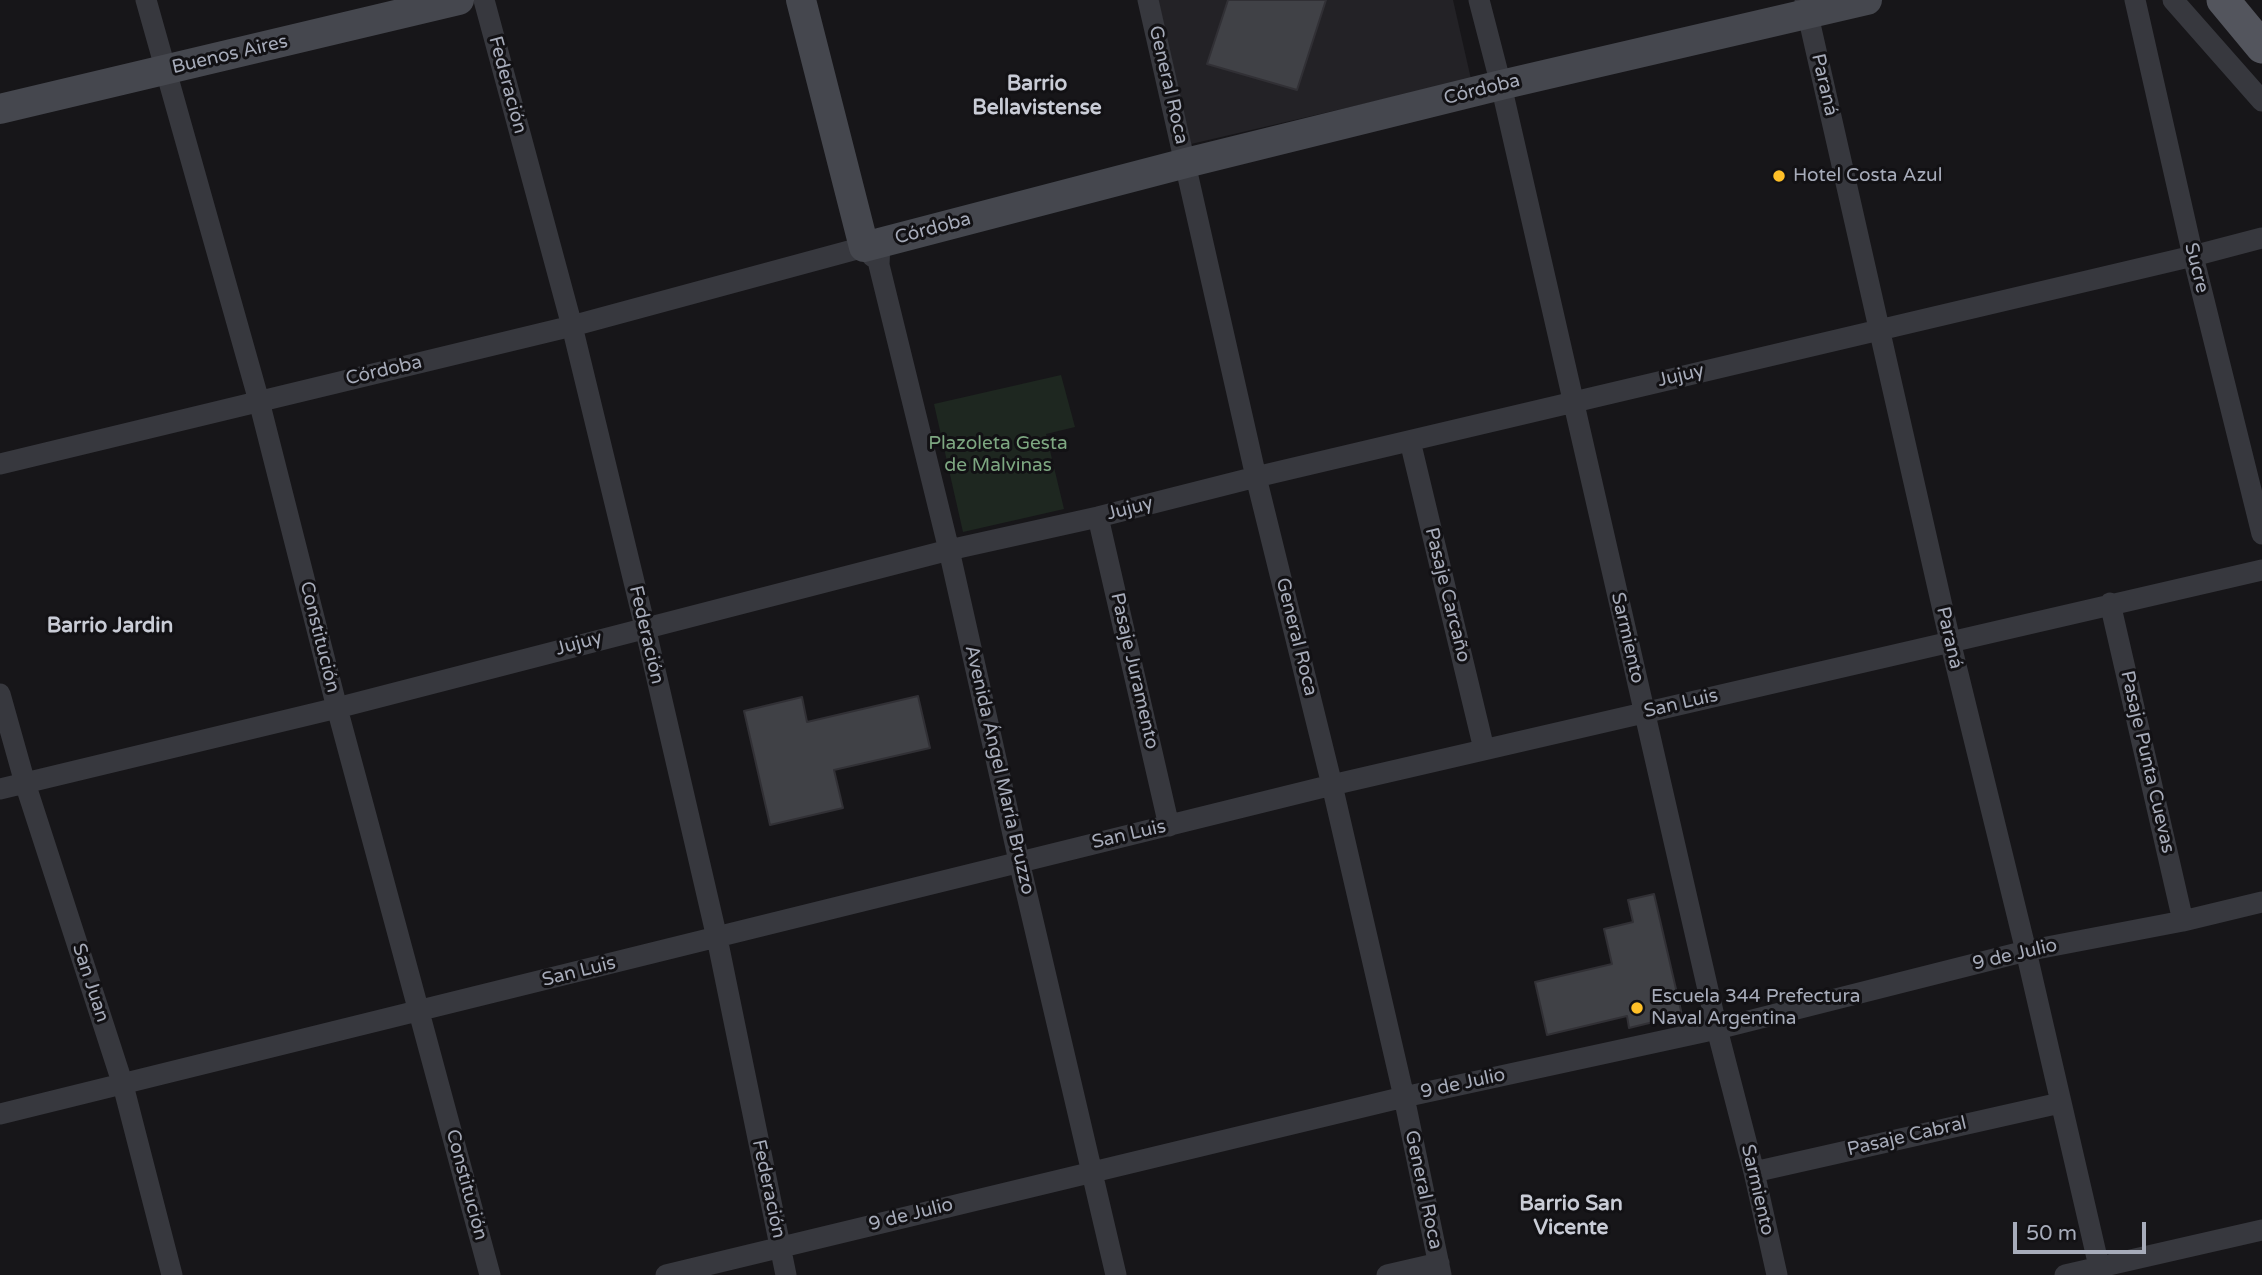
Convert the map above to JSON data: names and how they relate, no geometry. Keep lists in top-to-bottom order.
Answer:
{
  "streets": {
    "street": [
      "Buenos Aires",
      "Federación",
      "General Roca",
      "Paraná",
      "Córdoba",
      "Sucre",
      "Jujuy",
      "Pasaje Carcaño",
      "Constitución",
      "Sarmiento",
      "Pasaje Juramento",
      "San Luis",
      "Pasaje Punta Cuevas",
      "Avenida Ángel María Bruzzo",
      "9 de Julio",
      "San Juan",
      "Pasaje Cabral"
    ]
  },
  "crossings": [
    ["Buenos Aires", "Constitución"],
    ["Federación", "Córdoba"],
    ["Federación", "Jujuy"],
    ["Federación", "San Luis"],
    ["Federación", "9 de Julio"],
    ["General Roca", "Córdoba"],
    ["General Roca", "Jujuy"],
    ["General Roca", "San Luis"],
    ["General Roca", "9 de Julio"],
    ["Paraná", "Córdoba"],
    ["Paraná", "Jujuy"],
    ["Paraná", "San Luis"],
    ["Paraná", "9 de Julio"],
    ["Paraná", "Pasaje Cabral"],
    ["Córdoba", "Constitución"],
    ["Córdoba", "Sarmiento"],
    ["Córdoba", "Avenida Ángel María Bruzzo"],
    ["Sucre", "Jujuy"],
    ["Jujuy", "Pasaje Carcaño"],
    ["Jujuy", "Constitución"],
    ["Jujuy", "Sarmiento"],
    ["Jujuy", "Pasaje Juramento"],
    ["Jujuy", "Avenida Ángel María Bruzzo"],
    ["Jujuy", "San Juan"],
    ["Pasaje Carcaño", "San Luis"],
    ["Constitución", "San Luis"],
    ["Sarmiento", "San Luis"],
    ["Sarmiento", "9 de Julio"],
    ["Sarmiento", "Pasaje Cabral"],
    ["Pasaje Juramento", "San Luis"],
    ["San Luis", "Pasaje Punta Cuevas"],
    ["San Luis", "Avenida Ángel María Bruzzo"],
    ["San Luis", "San Juan"],
    ["Pasaje Punta Cuevas", "9 de Julio"],
    ["Avenida Ángel María Bruzzo", "9 de Julio"]
  ],
  "districts": ["Barrio Bellavistense", "Barrio Jardin", "Barrio San Vicente"],
  "parks": ["Plazoleta Gesta de Malvinas"],
  "places": ["Hotel Costa Azul", "Escuela 344 Prefectura Naval Argentina"],
  "scale_bar": "50 m"
}
